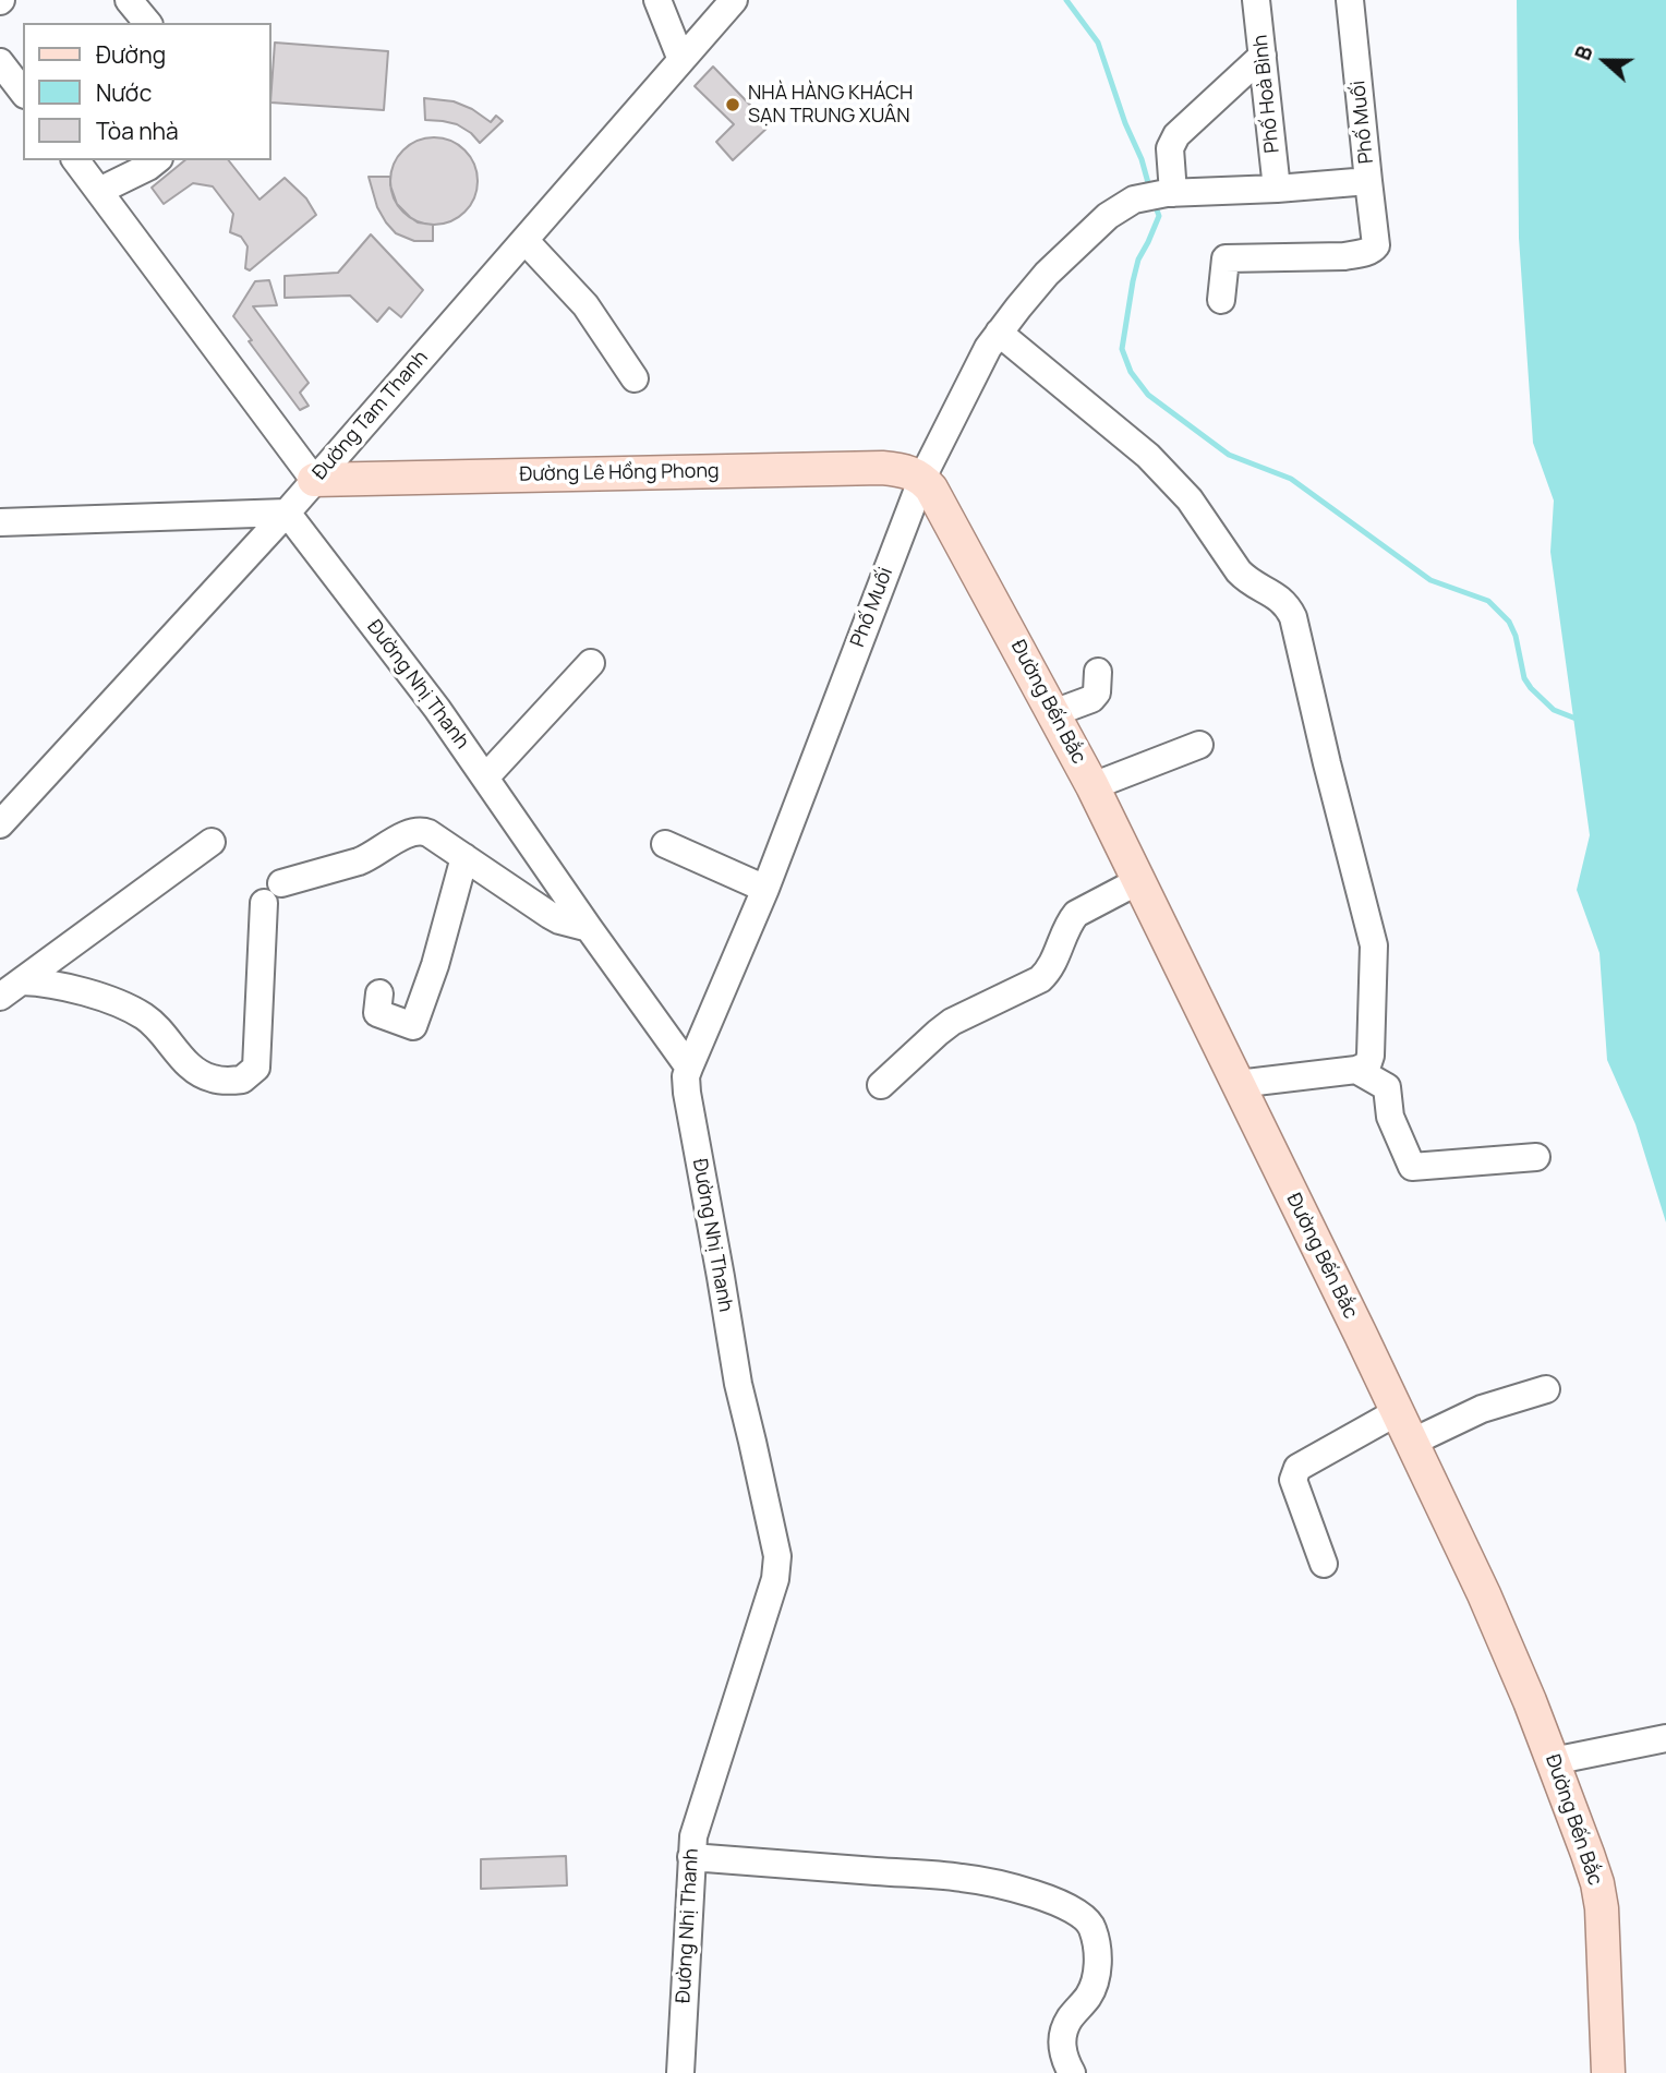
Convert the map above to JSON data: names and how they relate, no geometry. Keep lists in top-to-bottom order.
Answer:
{
  "streets": {
    "main road": ["Đường Lê Hồng Phong", "Đường Bến Bắc"],
    "street": [
      "Phố Hoà Bình",
      "Phố Muối",
      "Đường Tam Thanh",
      "Đường Nhị Thanh"
    ]
  },
  "crossings": [
    ["Phố Hoà Bình", "Phố Muối"],
    ["Phố Muối", "Đường Lê Hồng Phong"],
    ["Phố Muối", "Đường Nhị Thanh"],
    ["Phố Muối", "Đường Bến Bắc"],
    ["Đường Tam Thanh", "Đường Lê Hồng Phong"],
    ["Đường Tam Thanh", "Đường Nhị Thanh"],
    ["Đường Lê Hồng Phong", "Đường Bến Bắc"]
  ],
  "places": ["NHÀ HÀNG KHÁCH SẠN TRUNG XUÂN"],
  "legend": ["Đường", "Nước", "Tòa nhà"],
  "north": "left"
}
